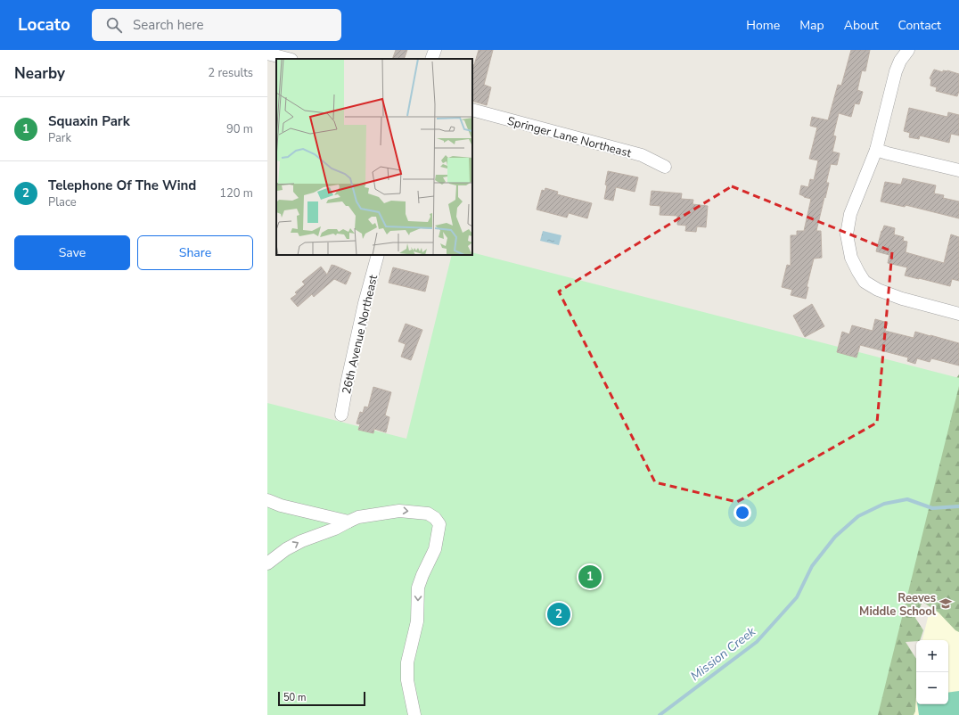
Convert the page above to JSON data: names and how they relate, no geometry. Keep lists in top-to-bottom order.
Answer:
{
  "streets": {
    "street": ["Springer Lane Northeast", "26th Avenue Northeast"]
  },
  "water": ["Mission Creek"],
  "places": {
    "school or university": ["Reeves Middle School"]
  },
  "scale_bar": "50 m",
  "page": {
    "header": "Locato",
    "search": "Search here",
    "nav": [
      "Home",
      "Map",
      "About",
      "Contact"
    ],
    "heading": ["Nearby", "2 results"],
    "list": [
      {
        "mark": "1",
        "name": "Squaxin Park",
        "note": "Park",
        "value": "90 m"
      },
      {
        "mark": "2",
        "name": "Telephone Of The Wind",
        "note": "Place",
        "value": "120 m"
      }
    ],
    "buttons": ["Save", "Share"],
    "pins": ["1", "2"],
    "map_buttons": ["+", "−"],
    "scale": "50 m"
  }
}
